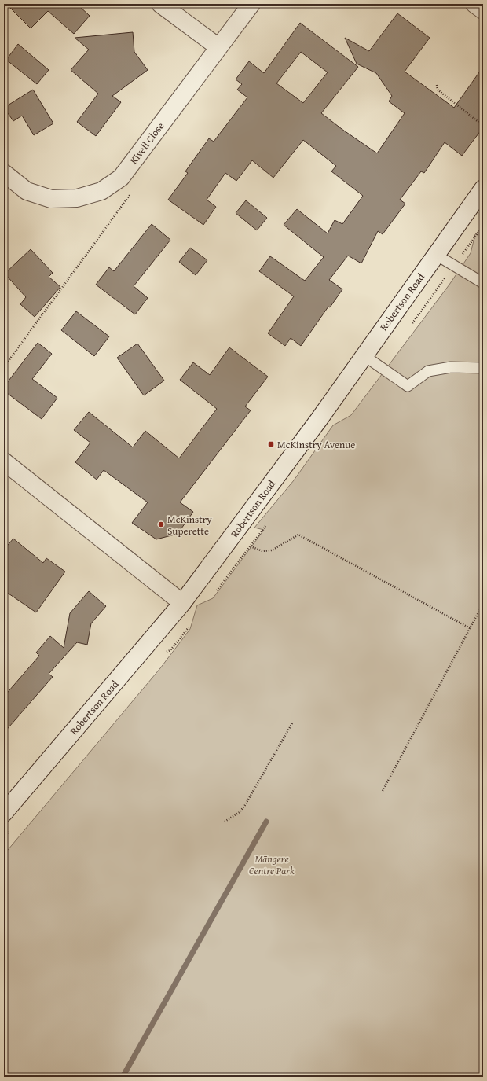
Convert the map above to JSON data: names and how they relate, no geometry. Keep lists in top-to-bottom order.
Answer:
{
  "streets": {
    "main road": ["Kivell Close", "Robertson Road"]
  },
  "parks": ["Māngere Centre Park"],
  "places": {
    "transit": ["McKinstry Avenue"],
    "other": ["McKinstry Superette"]
  }
}
